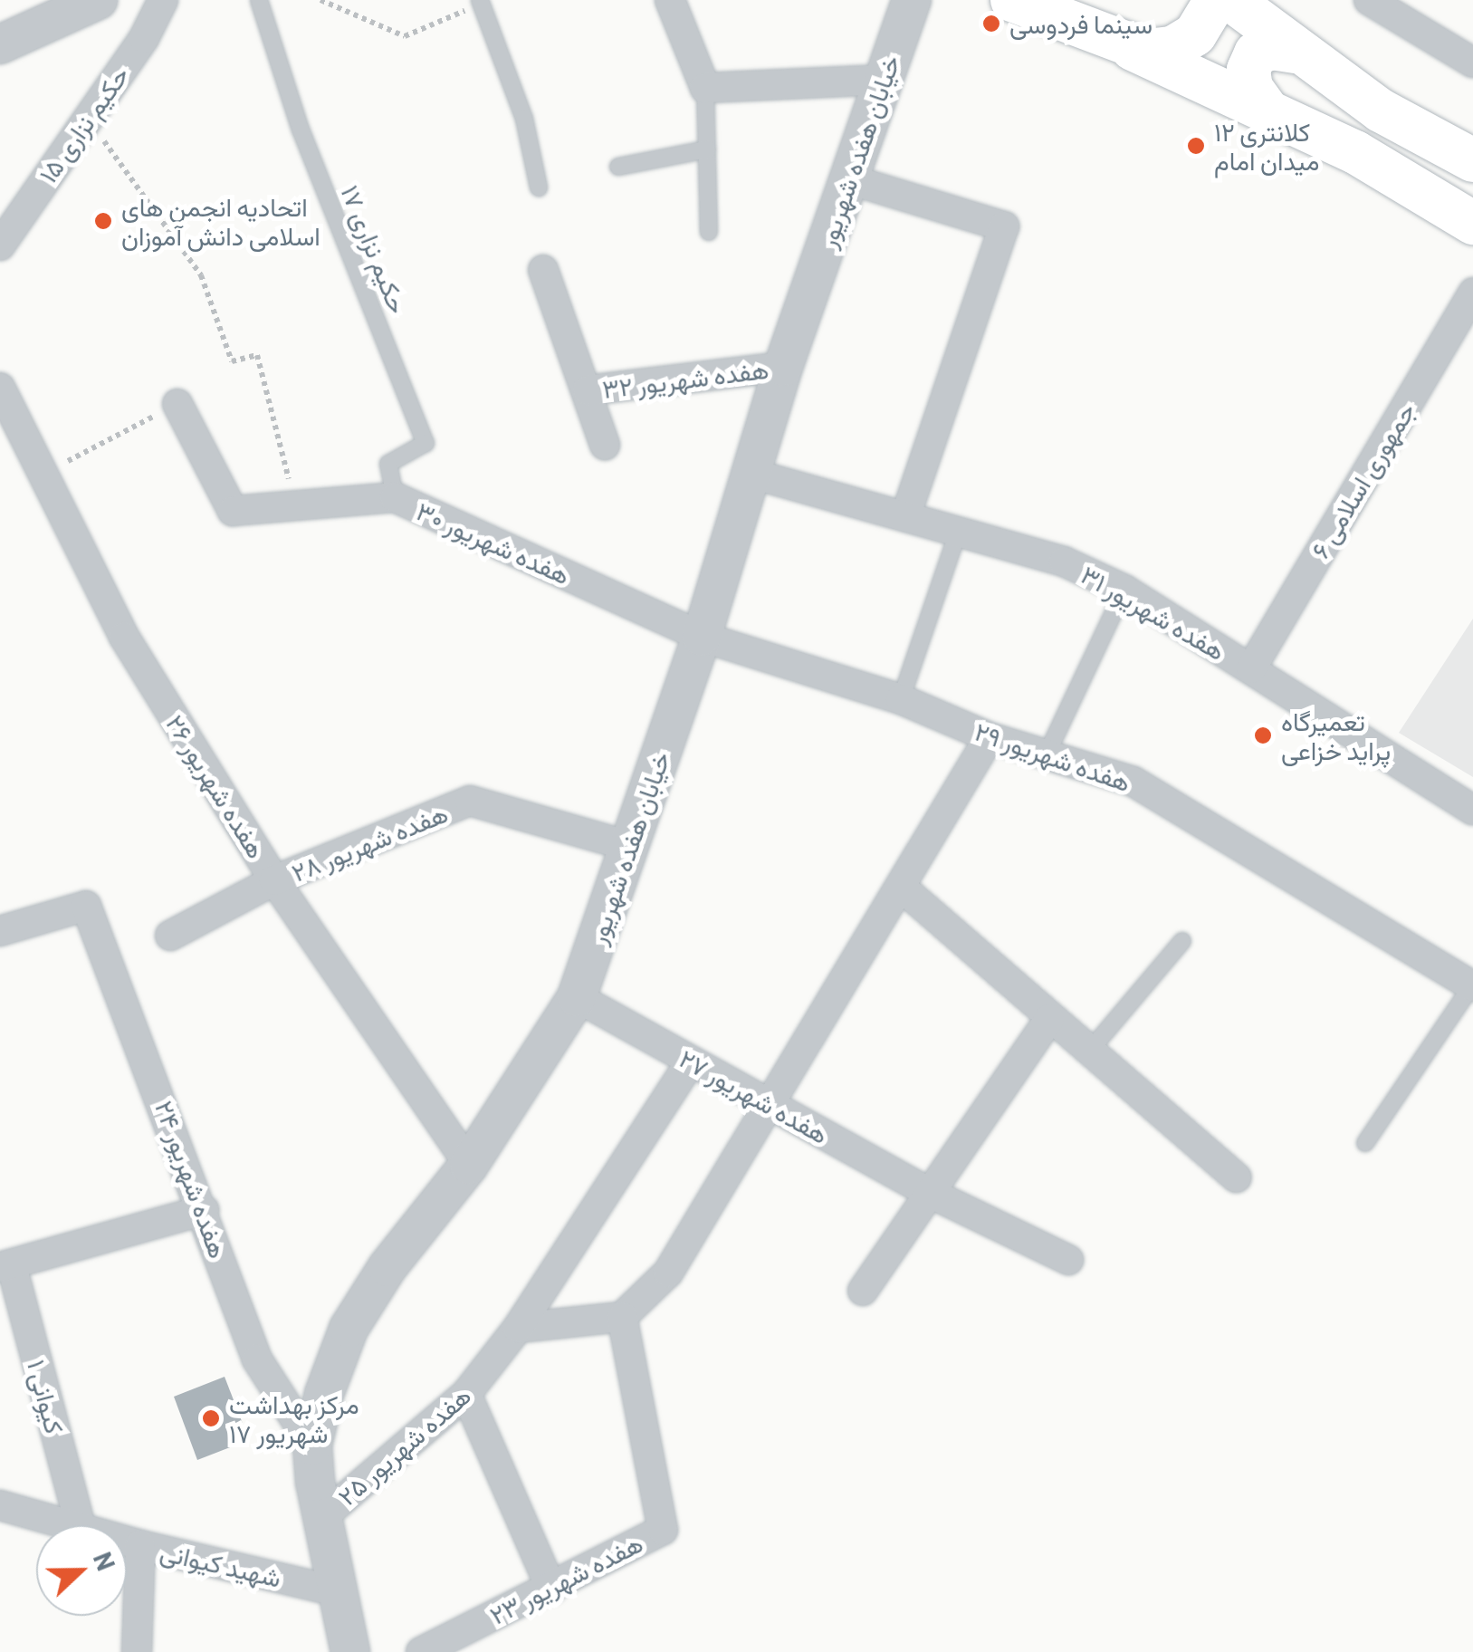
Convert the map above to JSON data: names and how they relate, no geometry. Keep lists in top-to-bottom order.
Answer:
{
  "streets": {
    "street": [
      "حکیم نزاری ۱۵",
      "خیابان هفده شهریور",
      "هفده شهریور ۳۲",
      "جمهوری اسلامی ۶",
      "هفده شهریور ۳۰",
      "هفده شهریور ۳۱",
      "هفده شهریور ۲۹",
      "هفده شهریور ۲۶",
      "هفده شهریور ۲۸",
      "هفده شهریور ۲۷",
      "هفده شهریور ۲۴",
      "کیوانی ۱",
      "هفده شهریور ۲۵",
      "شهید کیوانی",
      "هفده شهریور ۲۳"
    ],
    "lane": ["حکیم نزاری ۱۷"]
  },
  "crossings": [
    ["خیابان هفده شهریور", "هفده شهریور ۳۲"],
    ["خیابان هفده شهریور", "هفده شهریور ۳۰"],
    ["خیابان هفده شهریور", "هفده شهریور ۳۱"],
    ["خیابان هفده شهریور", "هفده شهریور ۲۹"],
    ["خیابان هفده شهریور", "هفده شهریور ۲۶"],
    ["خیابان هفده شهریور", "هفده شهریور ۲۸"],
    ["خیابان هفده شهریور", "هفده شهریور ۲۷"],
    ["خیابان هفده شهریور", "هفده شهریور ۲۴"],
    ["خیابان هفده شهریور", "هفده شهریور ۲۵"],
    ["خیابان هفده شهریور", "شهید کیوانی"],
    ["حکیم نزاری ۱۷", "هفده شهریور ۳۰"],
    ["جمهوری اسلامی ۶", "هفده شهریور ۳۱"],
    ["هفده شهریور ۳۰", "هفده شهریور ۲۹"],
    ["هفده شهریور ۲۶", "هفده شهریور ۲۸"],
    ["هفده شهریور ۲۷", "هفده شهریور ۲۵"]
  ],
  "places": [
    "سینما فردوسی",
    "کلانتری ۱۲ میدان امام",
    "اتحادیه انجمن های اسلامی دانش آموزان",
    "تعمیرگاه پراید خزاعی",
    "مرکز بهداشت ۱۷ شهریور"
  ],
  "north": "right"
}
